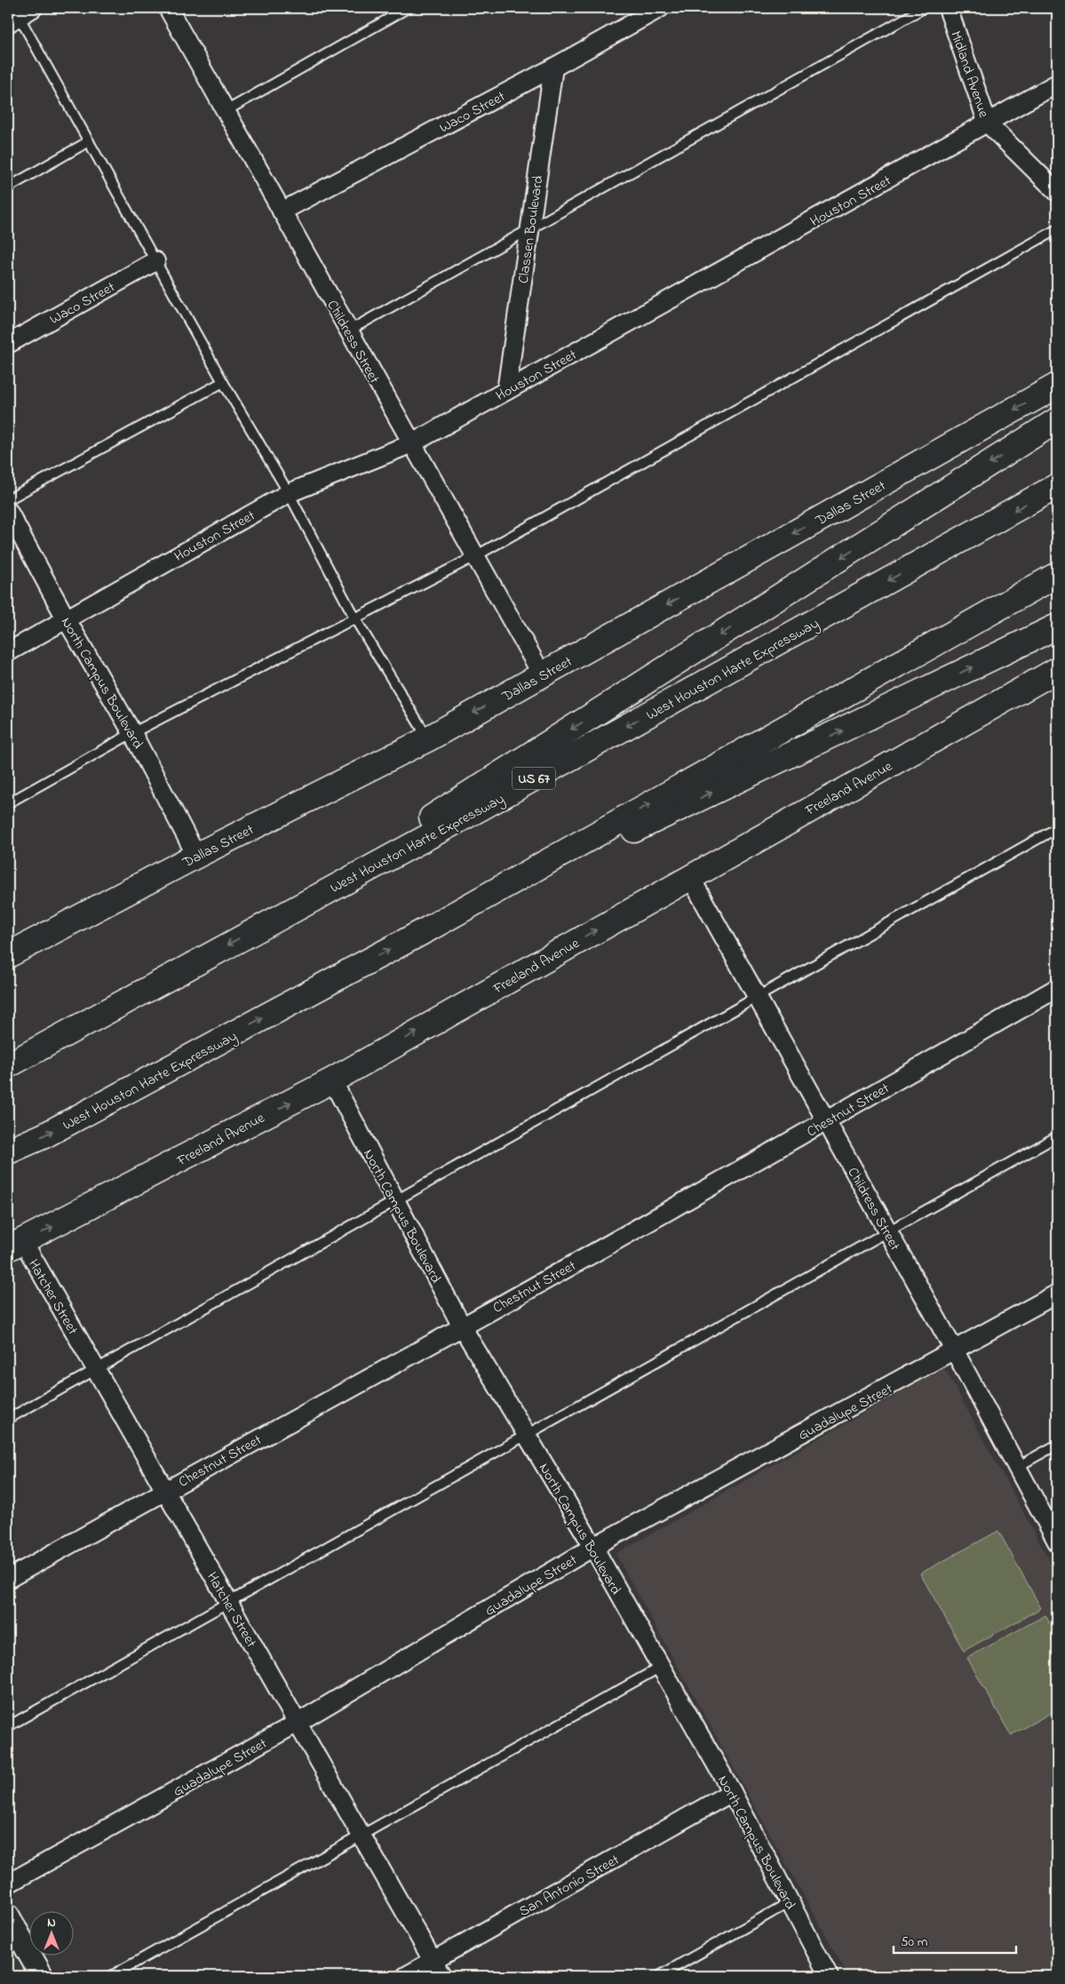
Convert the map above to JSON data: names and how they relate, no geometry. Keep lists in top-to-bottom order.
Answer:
{
  "streets": {
    "main road": [
      "Dallas Street",
      "West Houston Harte Expressway",
      "US 67",
      "Freeland Avenue"
    ],
    "street": [
      "Midland Avenue",
      "Waco Street",
      "Houston Street",
      "Classen Boulevard",
      "Childress Street",
      "North Campus Boulevard",
      "Chestnut Street",
      "Hatcher Street",
      "Guadalupe Street",
      "San Antonio Street"
    ]
  },
  "crossings": [
    ["Midland Avenue", "Houston Street"],
    ["Waco Street", "Classen Boulevard"],
    ["Waco Street", "Childress Street"],
    ["Houston Street", "Classen Boulevard"],
    ["Houston Street", "Childress Street"],
    ["Houston Street", "North Campus Boulevard"],
    ["Childress Street", "Dallas Street"],
    ["Childress Street", "Freeland Avenue"],
    ["Childress Street", "Chestnut Street"],
    ["Childress Street", "Guadalupe Street"],
    ["Dallas Street", "North Campus Boulevard"],
    ["North Campus Boulevard", "Freeland Avenue"],
    ["North Campus Boulevard", "Chestnut Street"],
    ["North Campus Boulevard", "Guadalupe Street"],
    ["North Campus Boulevard", "San Antonio Street"],
    ["Freeland Avenue", "Hatcher Street"],
    ["Chestnut Street", "Hatcher Street"],
    ["Hatcher Street", "Guadalupe Street"],
    ["Hatcher Street", "San Antonio Street"]
  ],
  "scale_bar": "50 m",
  "north": "top"
}
